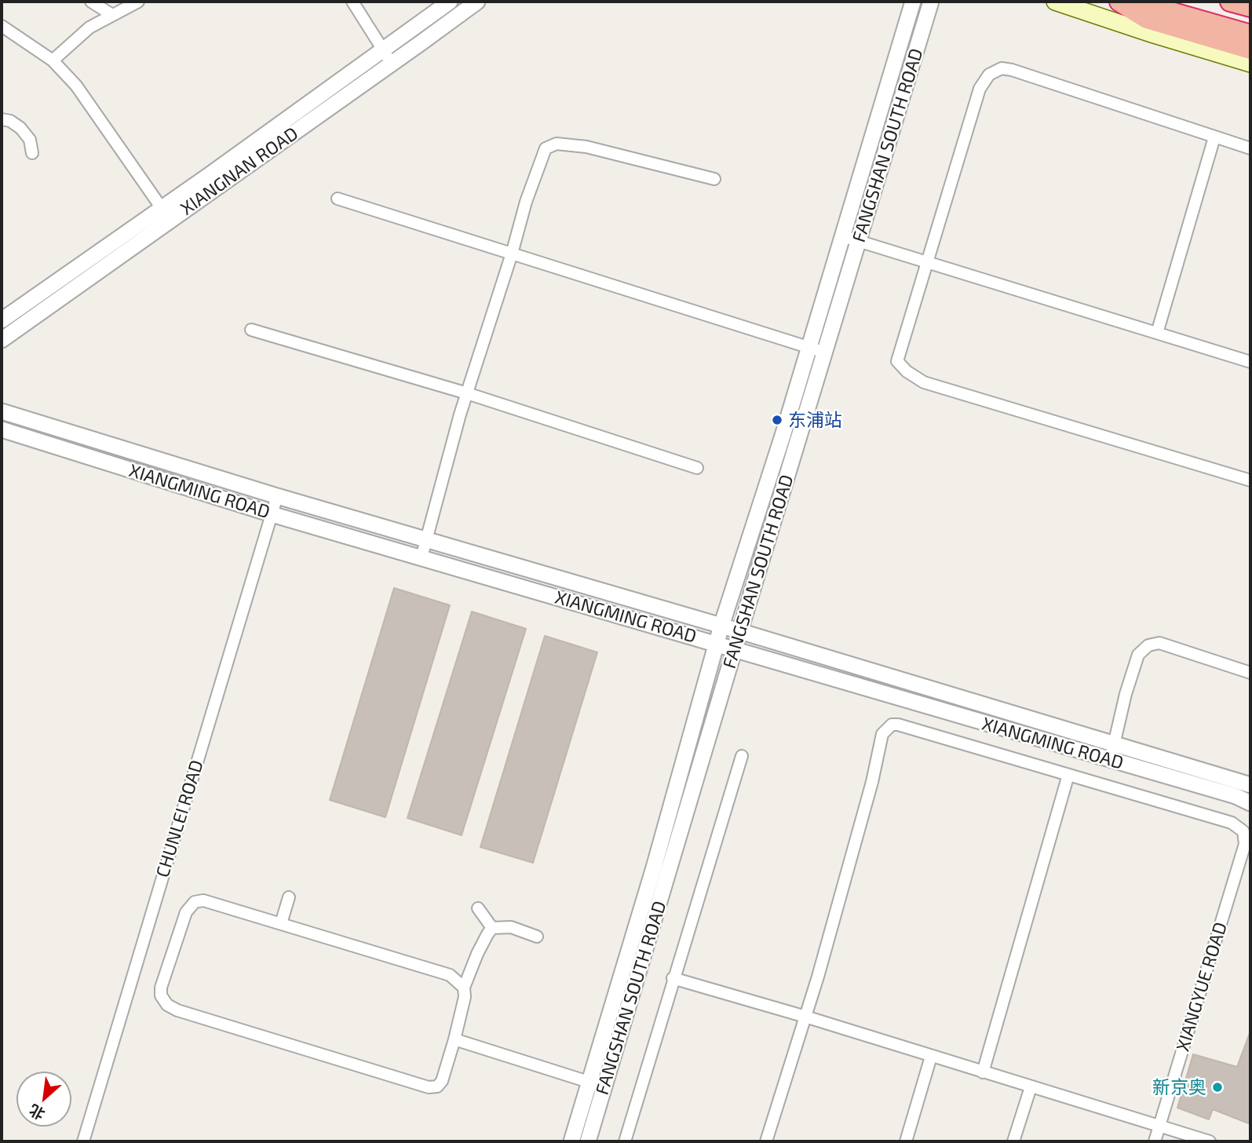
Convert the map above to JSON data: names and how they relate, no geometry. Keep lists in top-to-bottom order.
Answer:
{
  "streets": {
    "street": [
      "FANGSHAN SOUTH ROAD",
      "XIANGNAN ROAD",
      "XIANGMING ROAD",
      "CHUNLEI ROAD",
      "XIANGYUE ROAD"
    ]
  },
  "crossings": [
    ["FANGSHAN SOUTH ROAD", "XIANGMING ROAD"],
    ["XIANGMING ROAD", "CHUNLEI ROAD"]
  ],
  "places": ["东浦站", "新京奥"],
  "north": "bottom left"
}
